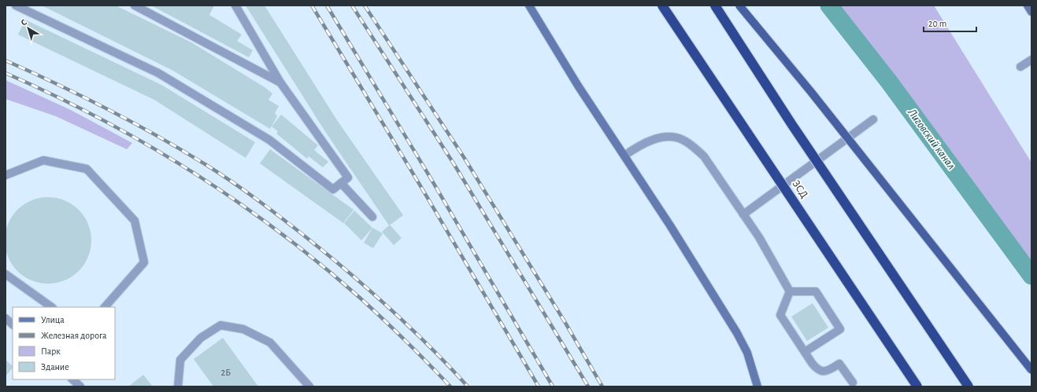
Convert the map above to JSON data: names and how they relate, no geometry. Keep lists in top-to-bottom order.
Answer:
{
  "streets": {
    "highway": ["ЗСД"]
  },
  "water": ["Лиговский канал"],
  "house_numbers": ["2Б"],
  "legend": [
    "Улица",
    "Железная дорога",
    "Парк",
    "Здание"
  ],
  "scale_bar": "20 m",
  "north": "top left"
}
